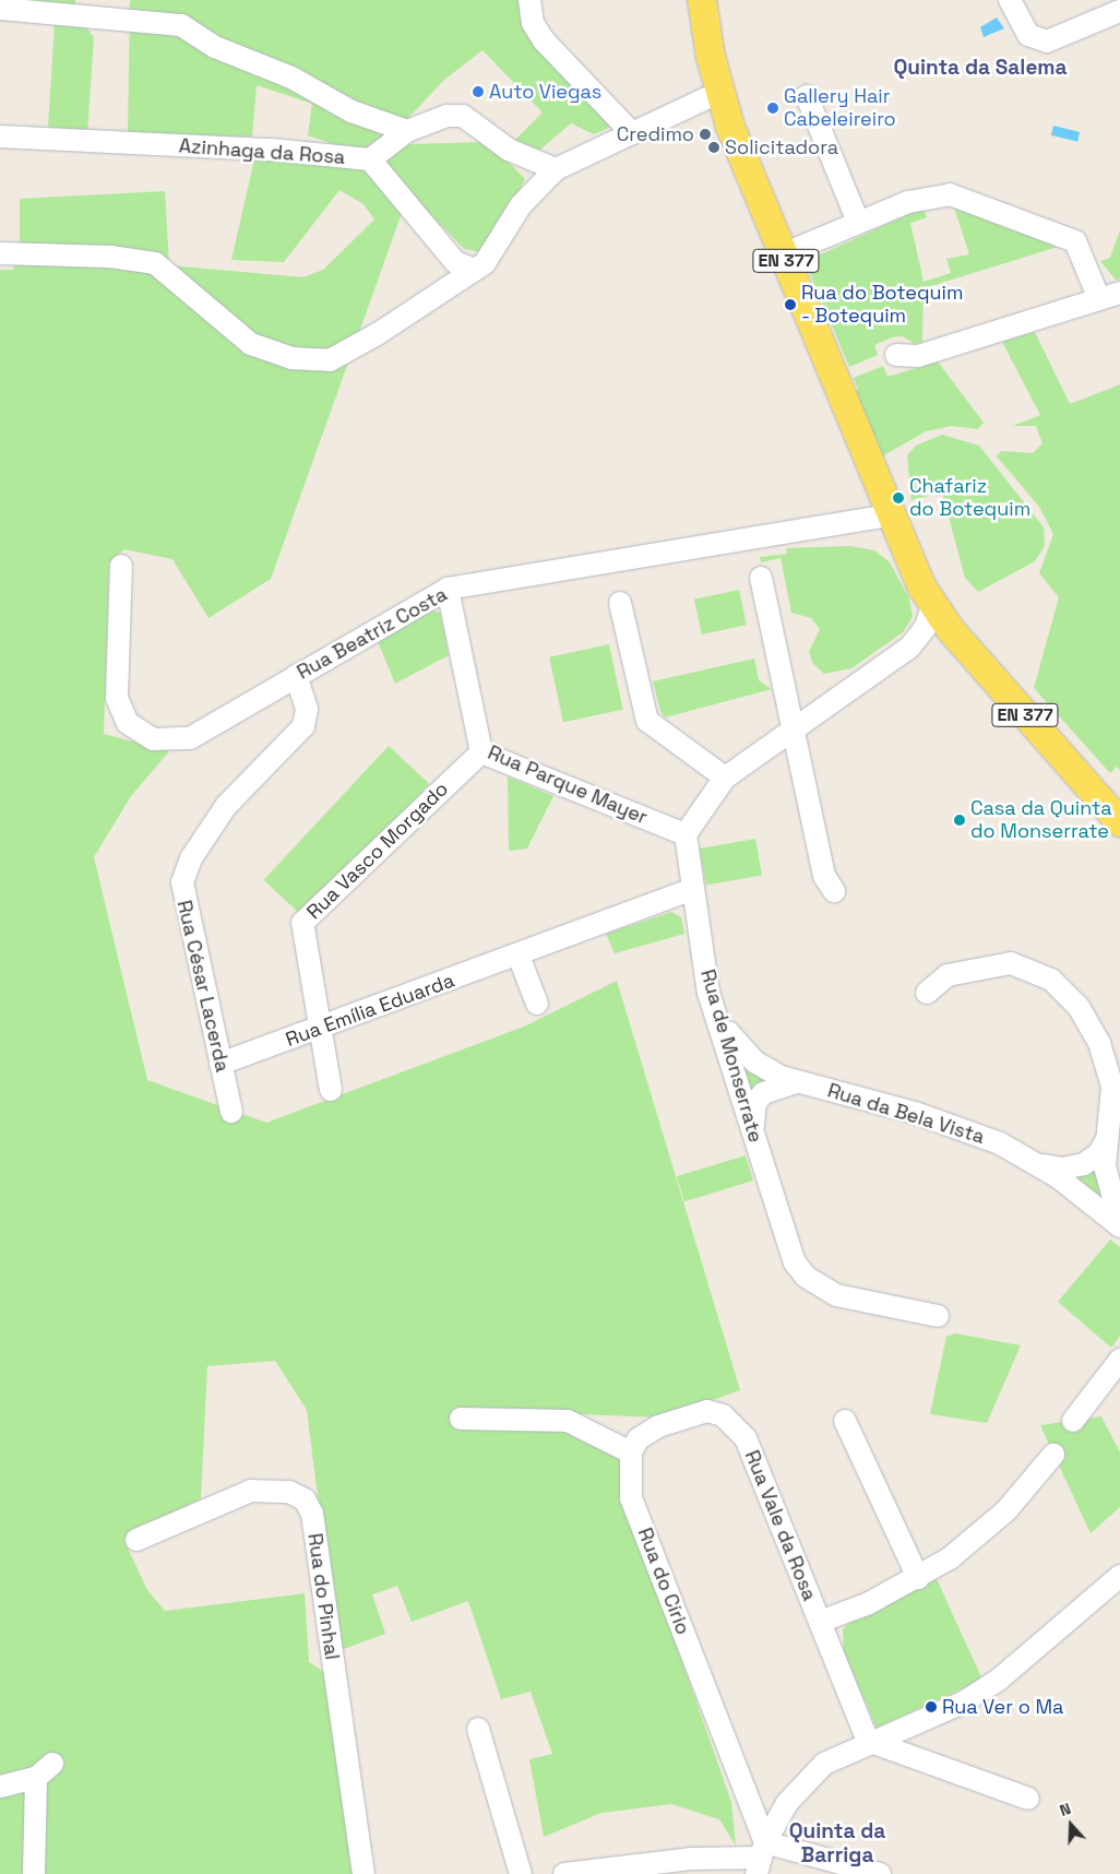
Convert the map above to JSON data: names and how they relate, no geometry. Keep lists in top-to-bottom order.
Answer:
{
  "streets": {
    "main road": ["EN 377"],
    "street": [
      "Azinhaga da Rosa",
      "Rua Beatriz Costa",
      "Rua Parque Mayer",
      "Rua Vasco Morgado",
      "Rua César Lacerda",
      "Rua Emília Eduarda",
      "Rua de Monserrate",
      "Rua da Bela Vista",
      "Rua Vale da Rosa",
      "Rua do Círio",
      "Rua do Pinhal"
    ]
  },
  "crossings": [
    ["EN 377", "Rua Beatriz Costa"],
    ["Rua Beatriz Costa", "Rua Parque Mayer"],
    ["Rua Beatriz Costa", "Rua César Lacerda"],
    ["Rua Parque Mayer", "Rua Vasco Morgado"],
    ["Rua Parque Mayer", "Rua de Monserrate"],
    ["Rua Vasco Morgado", "Rua Emília Eduarda"],
    ["Rua César Lacerda", "Rua Emília Eduarda"],
    ["Rua Emília Eduarda", "Rua de Monserrate"],
    ["Rua de Monserrate", "Rua da Bela Vista"],
    ["Rua Vale da Rosa", "Rua do Círio"]
  ],
  "districts": ["Quinta da Salema", "Quinta da Barriga"],
  "places": [
    "Auto Viegas",
    "Gallery Hair Cabeleireiro",
    "Credimo",
    "Solicitadora",
    "Rua do Botequim - Botequim",
    "Chafariz do Botequim",
    "Casa da Quinta do Monserrate",
    "Rua Ver o Ma"
  ],
  "north": "top"
}
